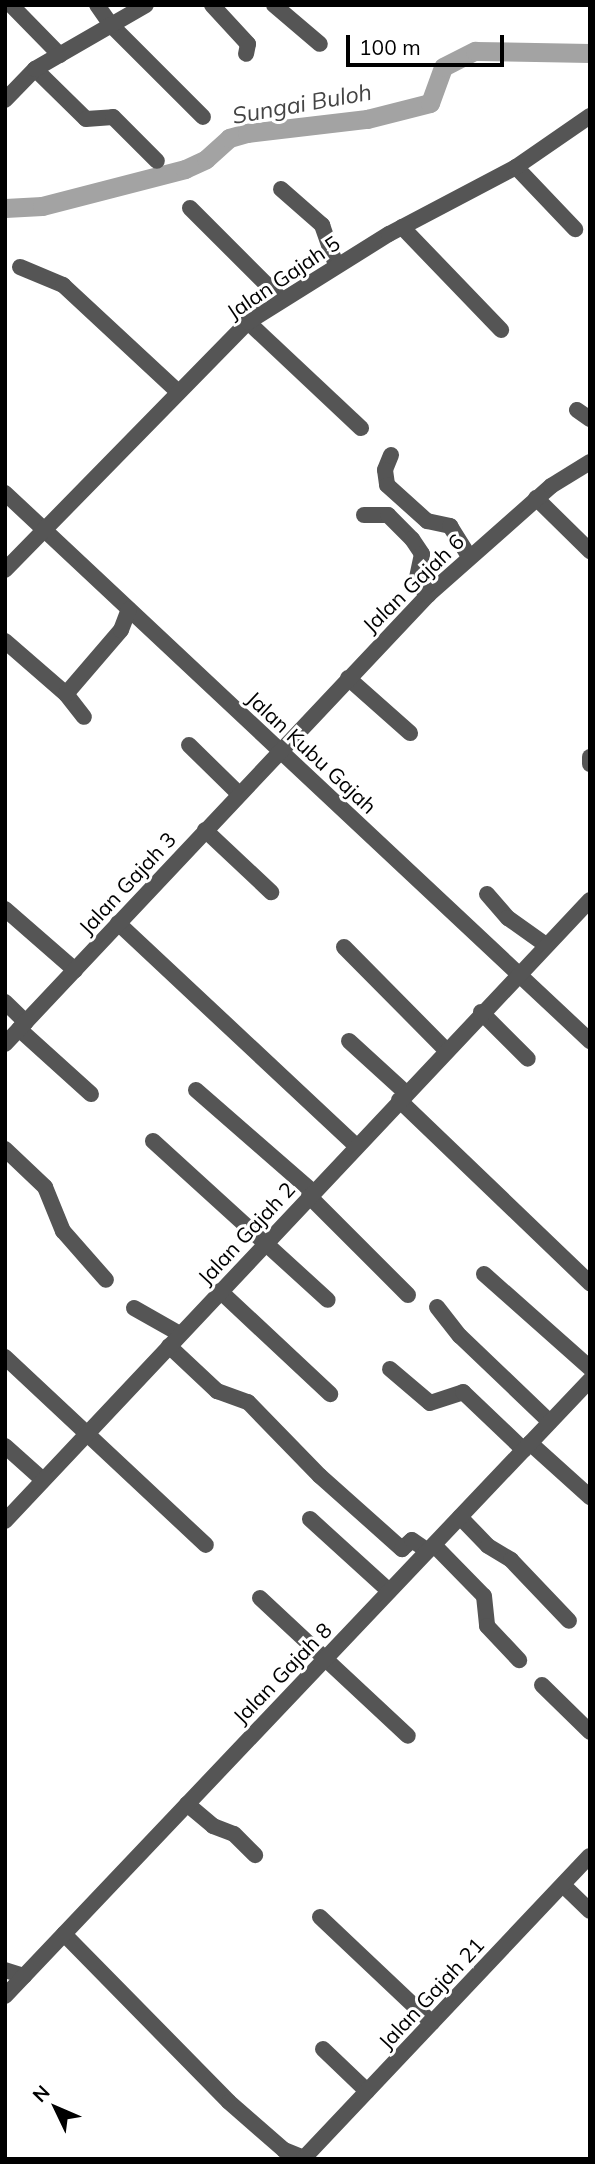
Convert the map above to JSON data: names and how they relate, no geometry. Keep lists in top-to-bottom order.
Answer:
{
  "streets": {
    "street": [
      "Jalan Gajah 5",
      "Jalan Gajah 6",
      "Jalan Kubu Gajah",
      "Jalan Gajah 3",
      "Jalan Gajah 2",
      "Jalan Gajah 8",
      "Jalan Gajah 21"
    ]
  },
  "crossings": [
    ["Jalan Gajah 5", "Jalan Kubu Gajah"],
    ["Jalan Gajah 6", "Jalan Kubu Gajah"],
    ["Jalan Gajah 6", "Jalan Gajah 3"],
    ["Jalan Kubu Gajah", "Jalan Gajah 3"],
    ["Jalan Kubu Gajah", "Jalan Gajah 2"]
  ],
  "water": ["Sungai Buloh"],
  "scale_bar": "100 m",
  "north": "top left"
}
